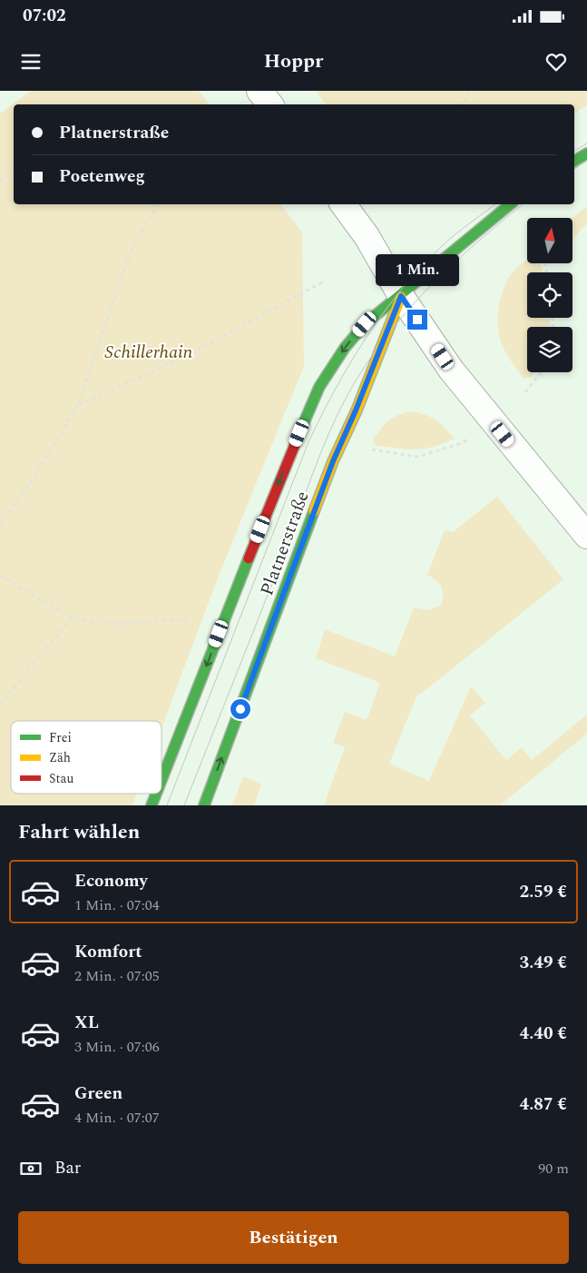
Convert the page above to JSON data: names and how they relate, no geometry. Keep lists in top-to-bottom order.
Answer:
{
  "streets": {
    "main road": ["Platnerstraße"]
  },
  "parks": ["Schillerhain"],
  "legend": ["Frei", "Zäh", "Stau"],
  "north": "top",
  "page": {
    "status": "07:02",
    "header": "Hoppr",
    "banner": ["Platnerstraße", "Poetenweg"],
    "bubble": "1 Min.",
    "heading": "Fahrt wählen",
    "list": [
      {
        "name": "Economy",
        "note": "1 Min. · 07:04",
        "value": "2.59 €"
      },
      {
        "name": "Komfort",
        "note": "2 Min. · 07:05",
        "value": "3.49 €"
      },
      {
        "name": "XL",
        "note": "3 Min. · 07:06",
        "value": "4.40 €"
      },
      {
        "name": "Green",
        "note": "4 Min. · 07:07",
        "value": "4.87 €"
      }
    ],
    "pay": ["Bar", "90 m"],
    "buttons": "Bestätigen"
  }
}
